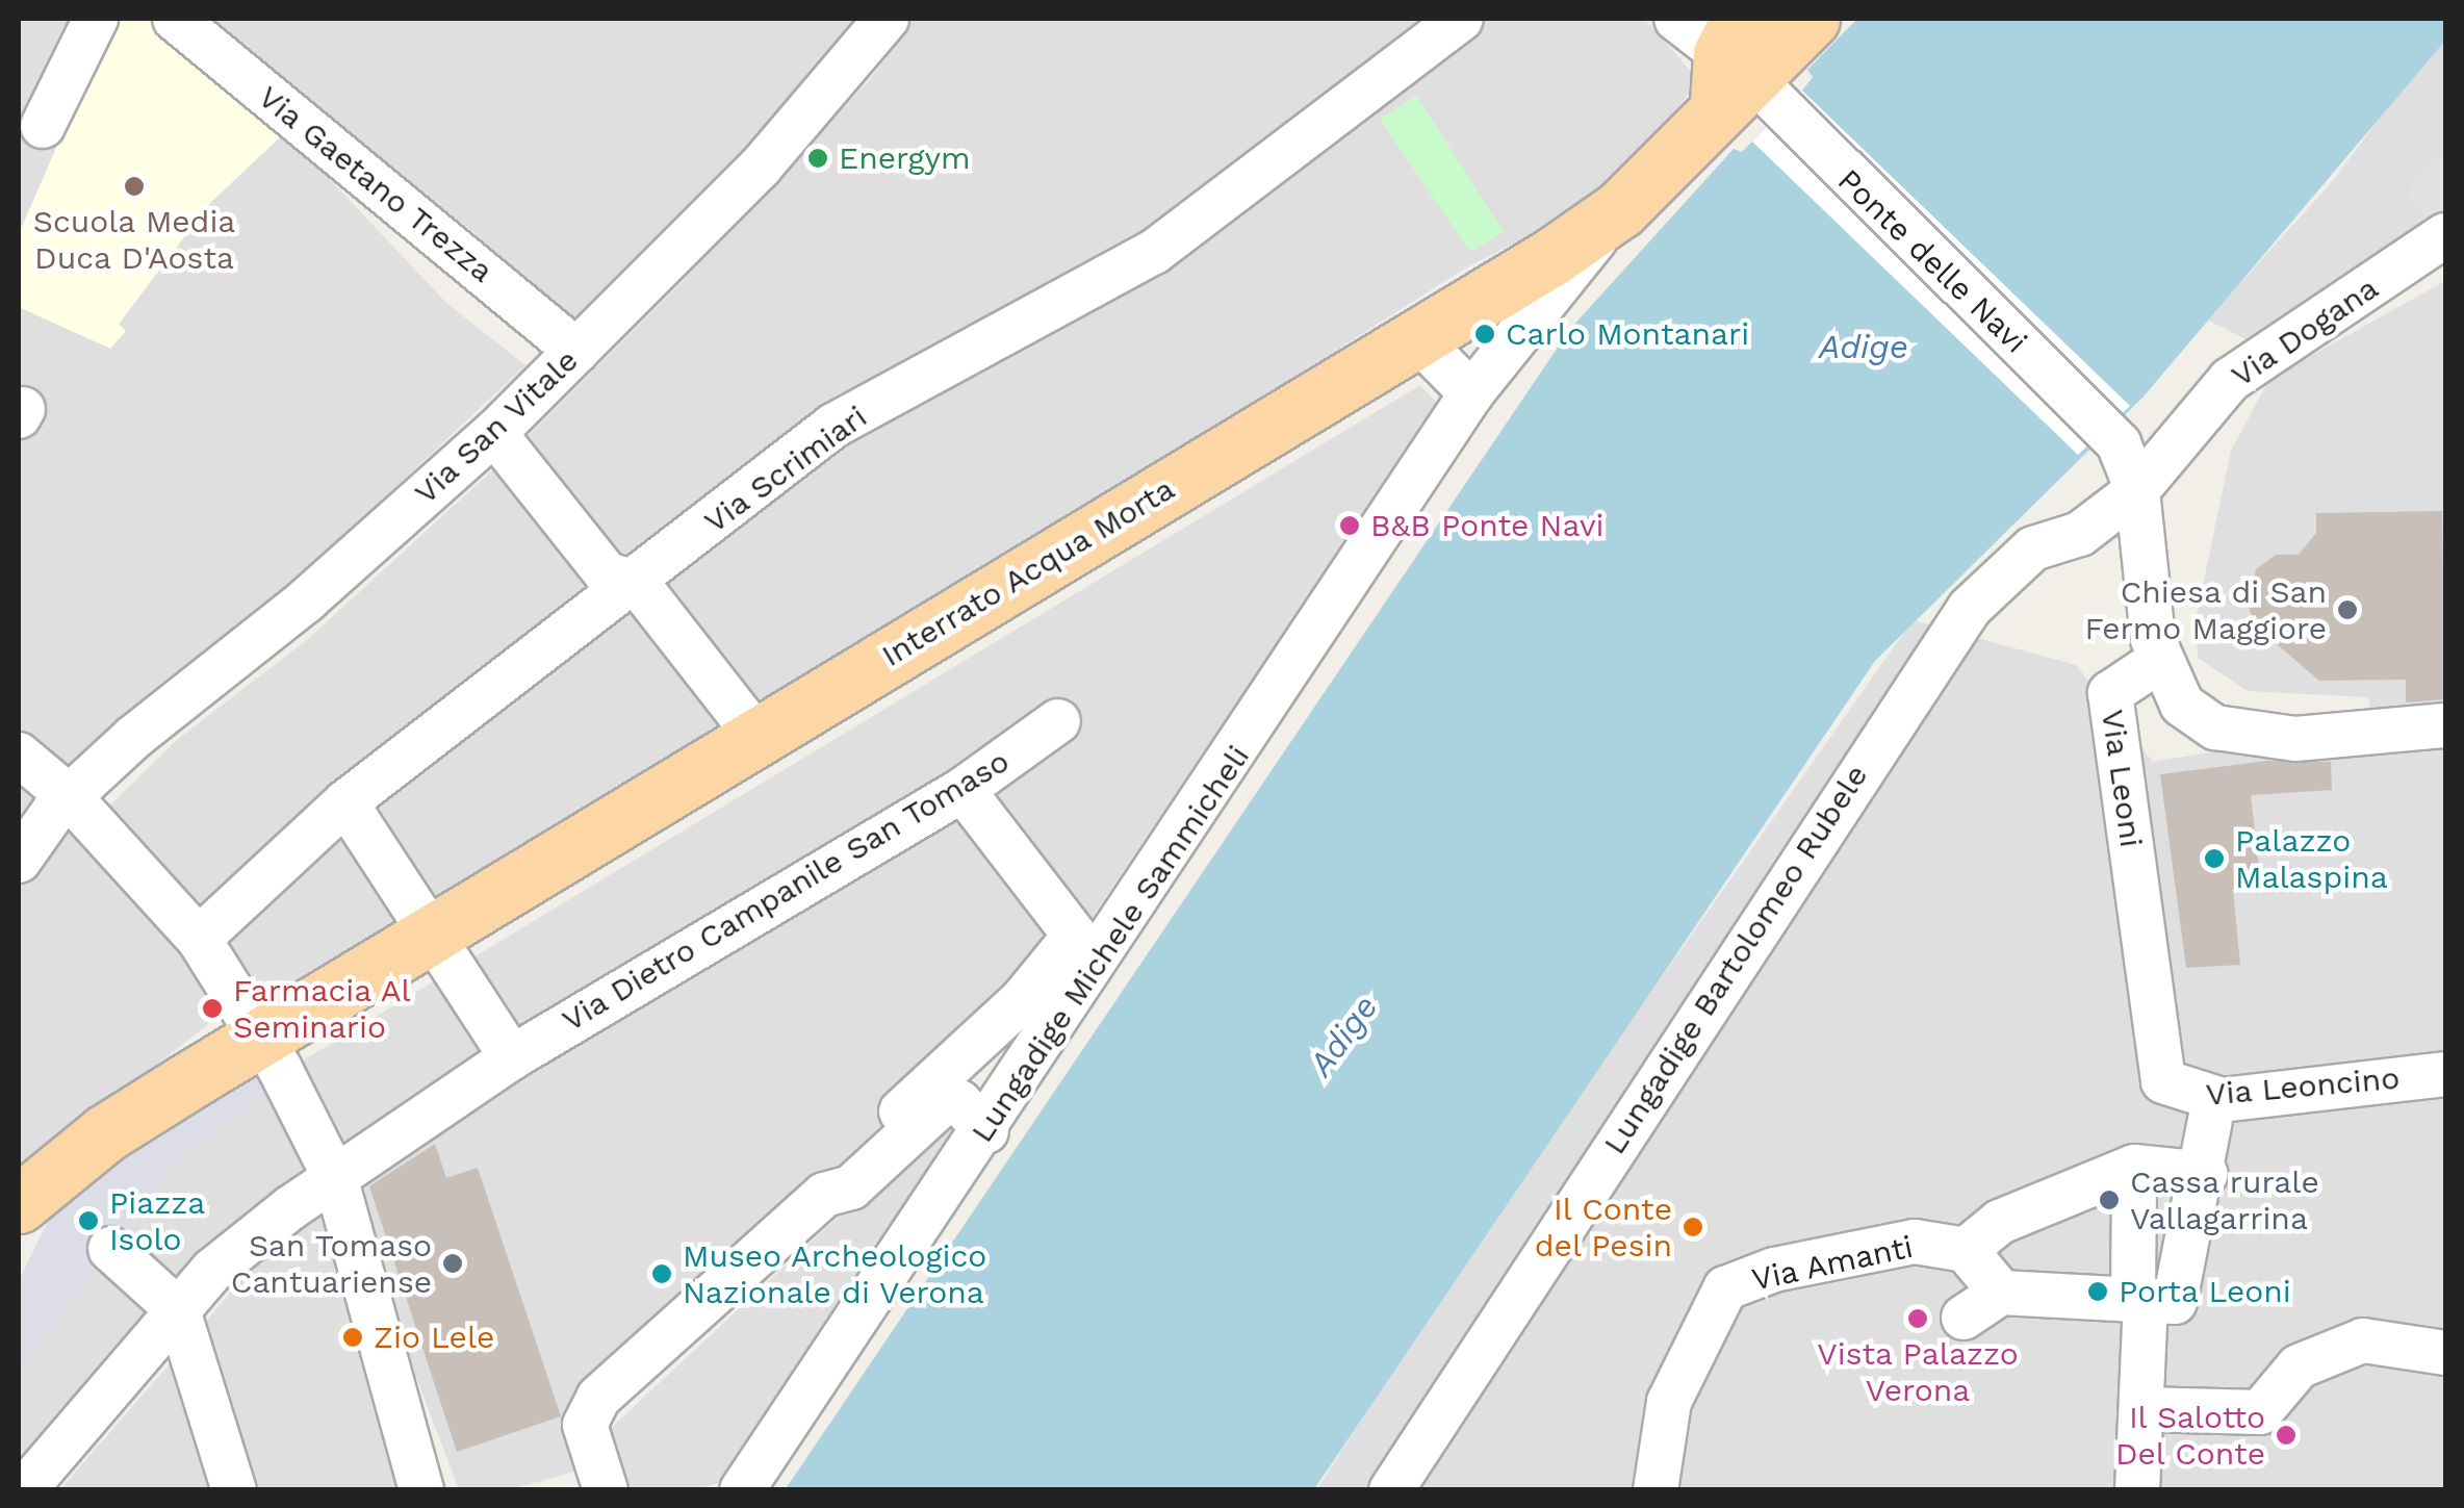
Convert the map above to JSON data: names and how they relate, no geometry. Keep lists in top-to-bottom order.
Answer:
{
  "streets": {
    "main road": ["Interrato Acqua Morta", "Lungadige Michele Sammicheli"],
    "street": [
      "Via Gaetano Trezza",
      "Ponte delle Navi",
      "Via Dogana",
      "Via San Vitale",
      "Via Scrimiari",
      "Via Leoni",
      "Via Dietro Campanile San Tomaso",
      "Lungadige Bartolomeo Rubele",
      "Via Leoncino",
      "Via Amanti"
    ]
  },
  "crossings": [
    ["Via Gaetano Trezza", "Via San Vitale"],
    ["Ponte delle Navi", "Via Dogana"],
    ["Ponte delle Navi", "Lungadige Michele Sammicheli"],
    ["Ponte delle Navi", "Lungadige Bartolomeo Rubele"],
    ["Via Dogana", "Lungadige Bartolomeo Rubele"],
    ["Interrato Acqua Morta", "Lungadige Michele Sammicheli"],
    ["Via Leoni", "Via Leoncino"]
  ],
  "water": ["Adige"],
  "places": [
    "Energym",
    "Scuola Media Duca D'Aosta",
    "Carlo Montanari",
    "B&B Ponte Navi",
    "Chiesa di San Fermo Maggiore",
    "Palazzo Malaspina",
    "Farmacia Al Seminario",
    "Cassa rurale Vallagarrina",
    "Piazza Isolo",
    "Il Conte del Pesin",
    "San Tomaso Cantuariense",
    "Museo Archeologico Nazionale di Verona",
    "Porta Leoni",
    "Vista Palazzo Verona",
    "Zio Lele",
    "Il Salotto Del Conte"
  ]
}
